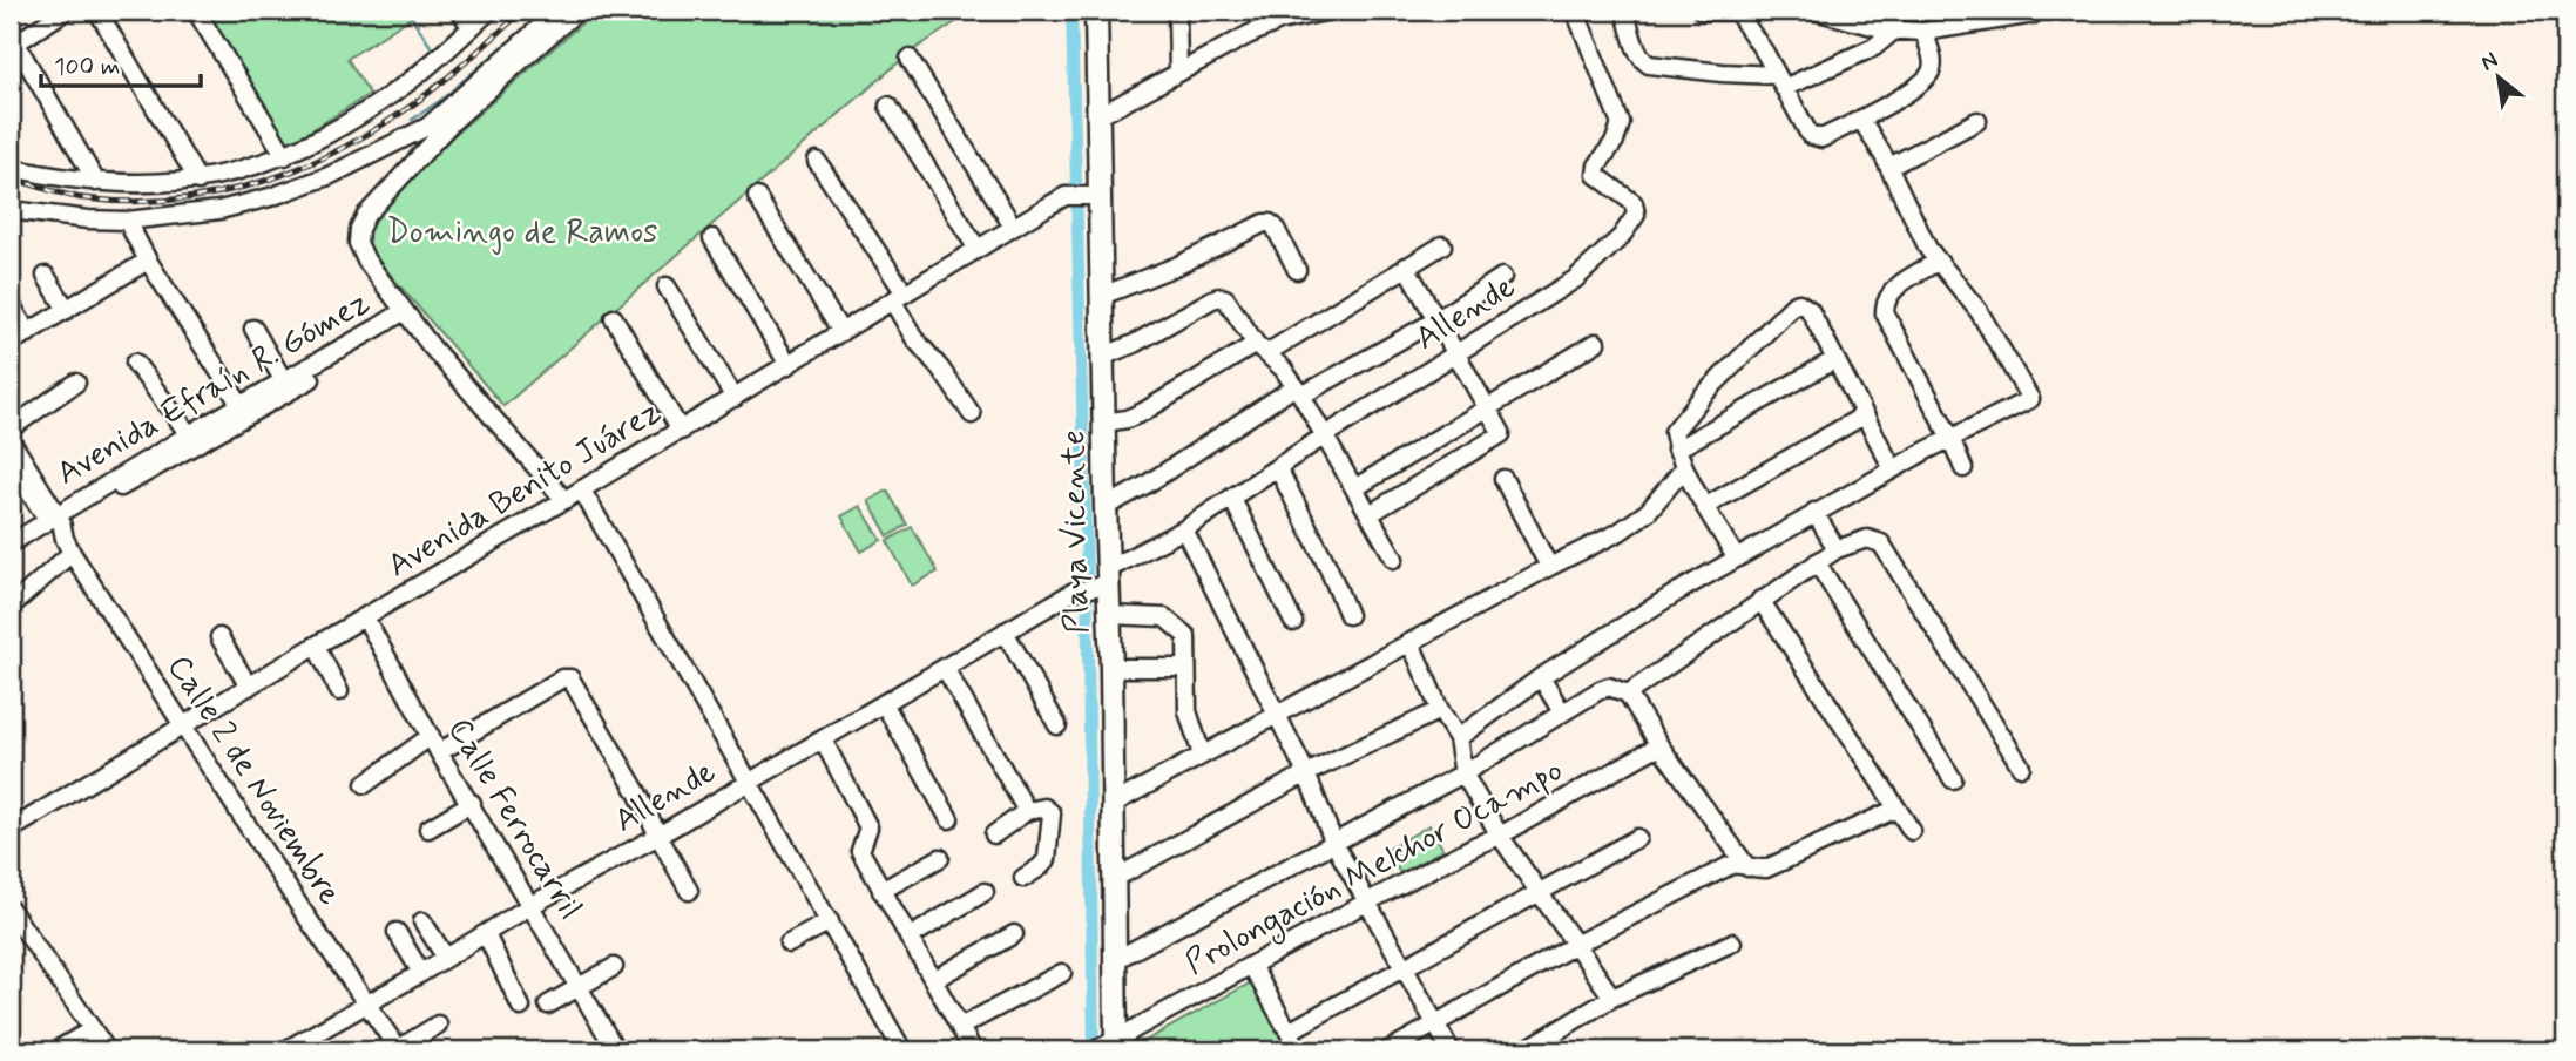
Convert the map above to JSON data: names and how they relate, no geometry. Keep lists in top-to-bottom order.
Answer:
{
  "streets": {
    "main road": ["Playa Vicente"],
    "street": [
      "Allende",
      "Avenida Efraín R. Gómez",
      "Avenida Benito Juárez",
      "Calle 2 de Noviembre",
      "Calle Ferrocarril",
      "Prolongación Melchor Ocampo"
    ]
  },
  "crossings": [
    ["Allende", "Playa Vicente"],
    ["Allende", "Calle 2 de Noviembre"],
    ["Allende", "Calle Ferrocarril"],
    ["Avenida Efraín R. Gómez", "Calle 2 de Noviembre"],
    ["Avenida Benito Juárez", "Playa Vicente"],
    ["Avenida Benito Juárez", "Calle 2 de Noviembre"],
    ["Avenida Benito Juárez", "Calle Ferrocarril"],
    ["Playa Vicente", "Prolongación Melchor Ocampo"]
  ],
  "parks": ["Domingo de Ramos"],
  "scale_bar": "100 m",
  "north": "top left"
}
